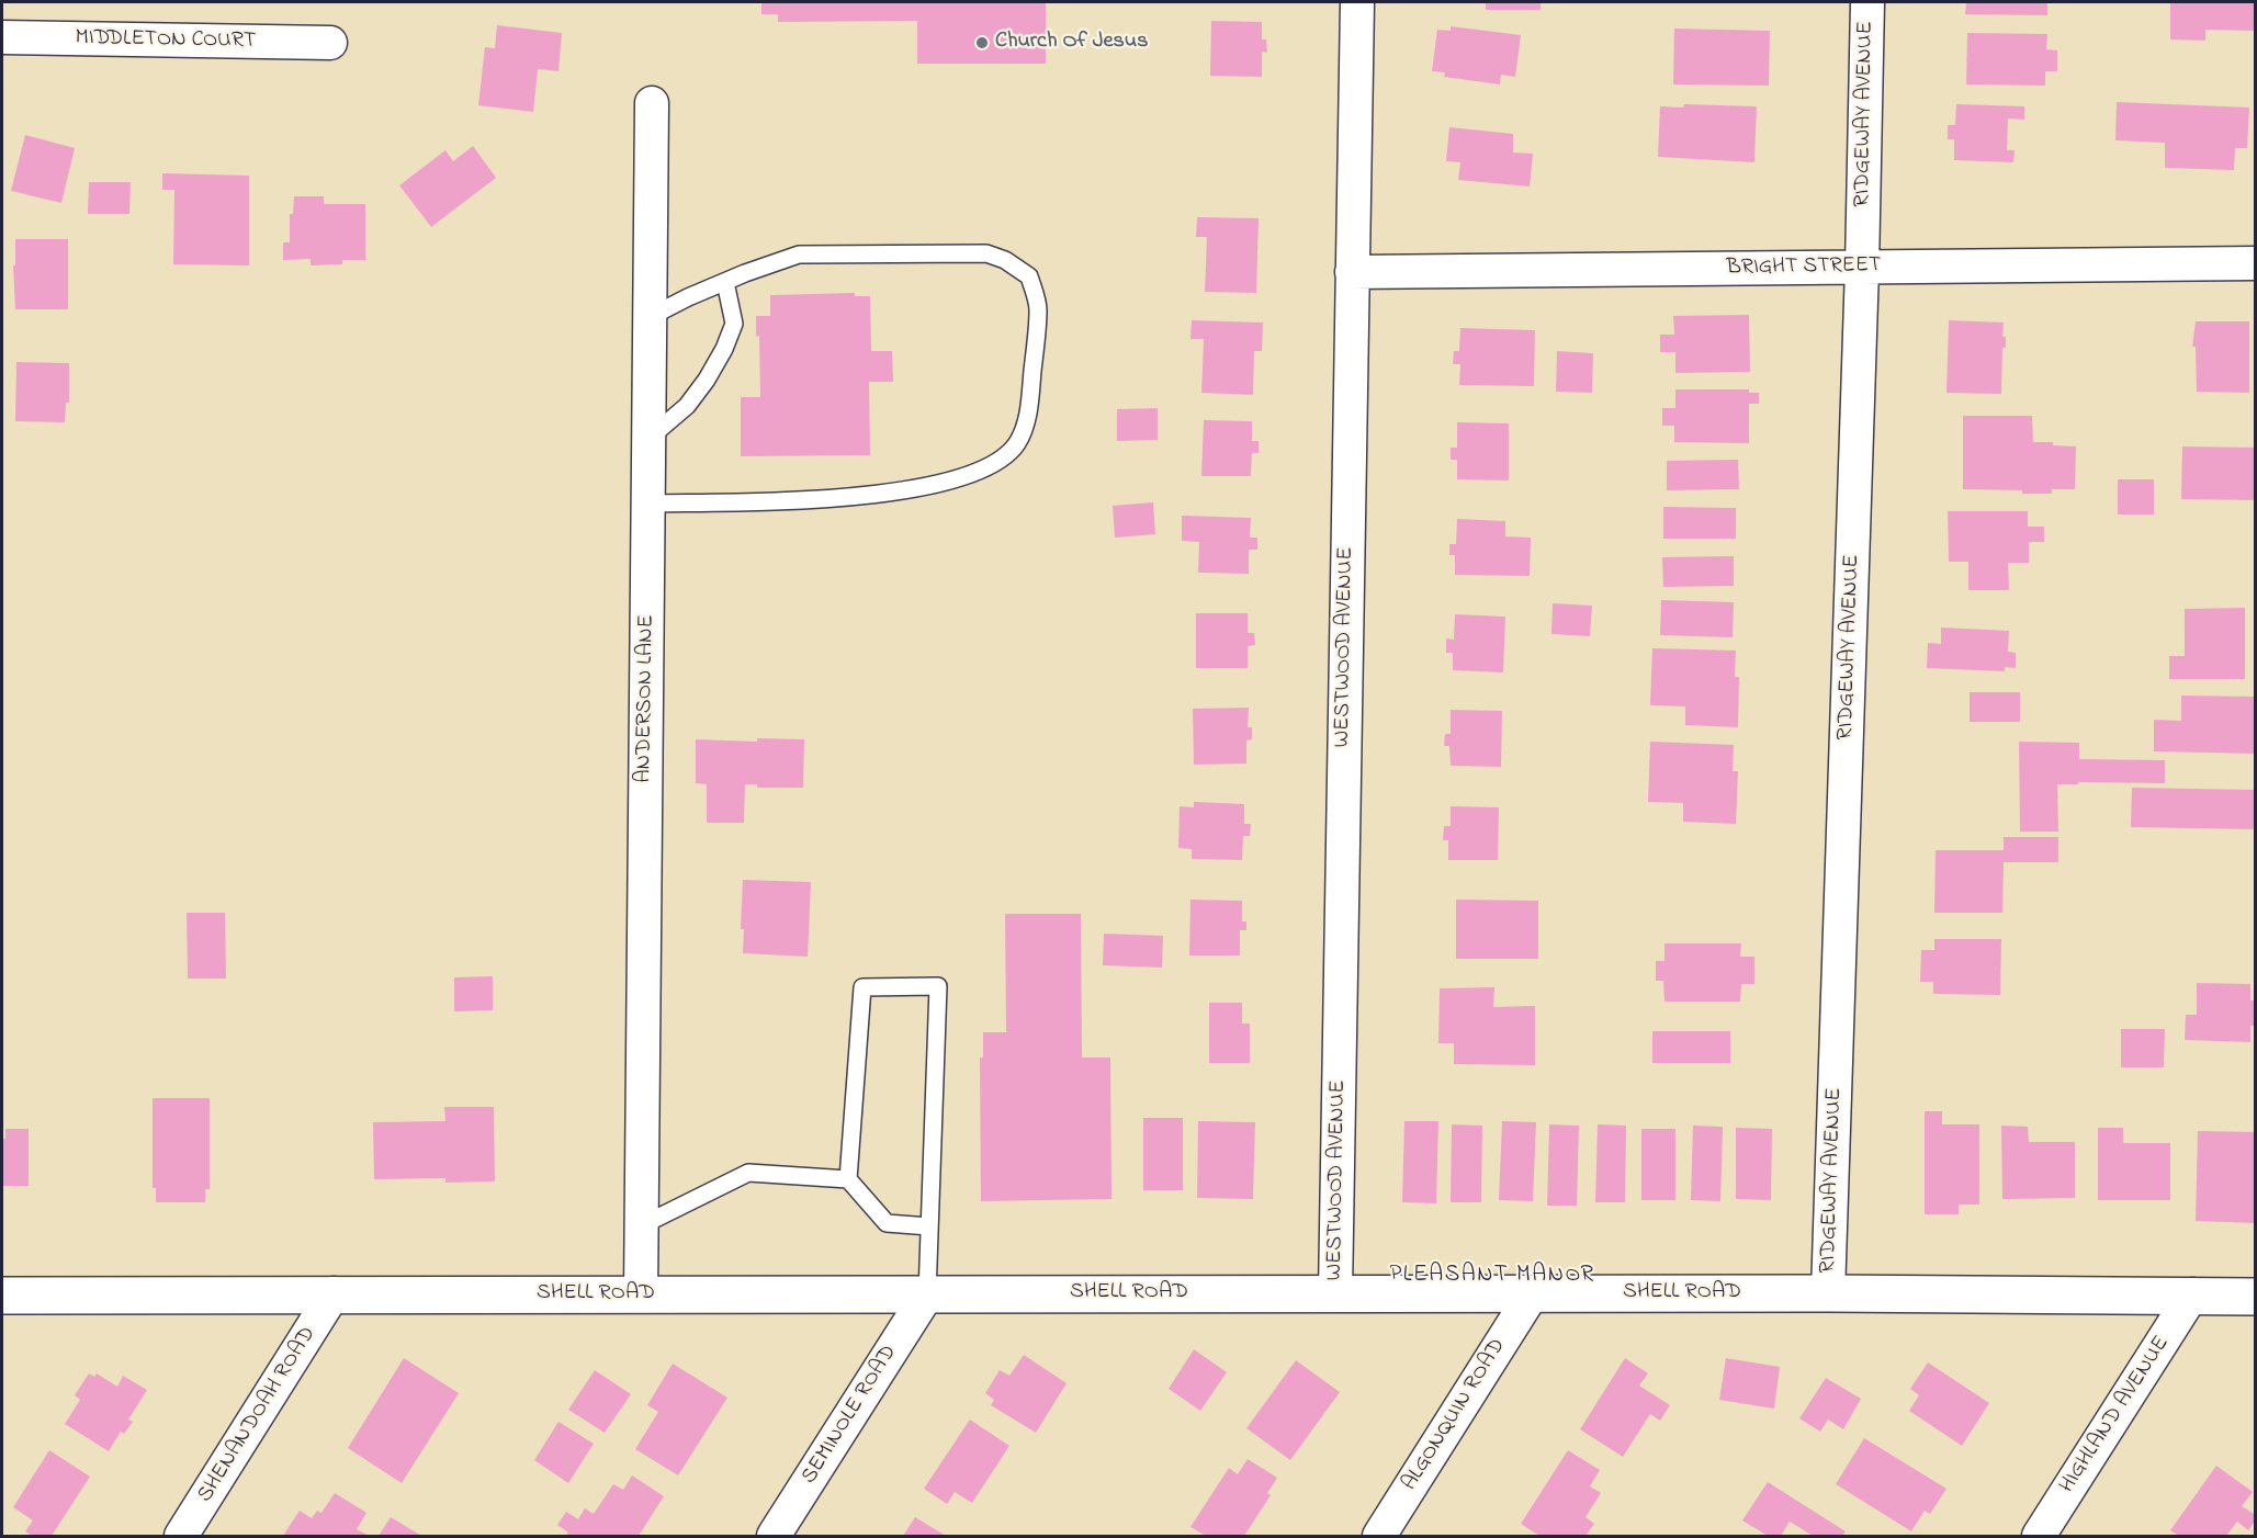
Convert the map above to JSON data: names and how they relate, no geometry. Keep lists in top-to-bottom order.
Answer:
{
  "streets": {
    "street": [
      "MIDDLETON COURT",
      "RIDGEWAY AVENUE",
      "BRIGHT STREET",
      "WESTWOOD AVENUE",
      "ANDERSON LANE",
      "SHELL ROAD",
      "SHENANDOAH ROAD",
      "SEMINOLE ROAD",
      "ALGONQUIN ROAD",
      "HIGHLAND AVENUE"
    ]
  },
  "crossings": [
    ["RIDGEWAY AVENUE", "BRIGHT STREET"],
    ["RIDGEWAY AVENUE", "SHELL ROAD"],
    ["BRIGHT STREET", "WESTWOOD AVENUE"],
    ["WESTWOOD AVENUE", "SHELL ROAD"],
    ["ANDERSON LANE", "SHELL ROAD"],
    ["SHELL ROAD", "SHENANDOAH ROAD"],
    ["SHELL ROAD", "SEMINOLE ROAD"],
    ["SHELL ROAD", "ALGONQUIN ROAD"],
    ["SHELL ROAD", "HIGHLAND AVENUE"]
  ],
  "districts": ["PLEASANT MANOR"],
  "places": ["Church Of Jesus"]
}
